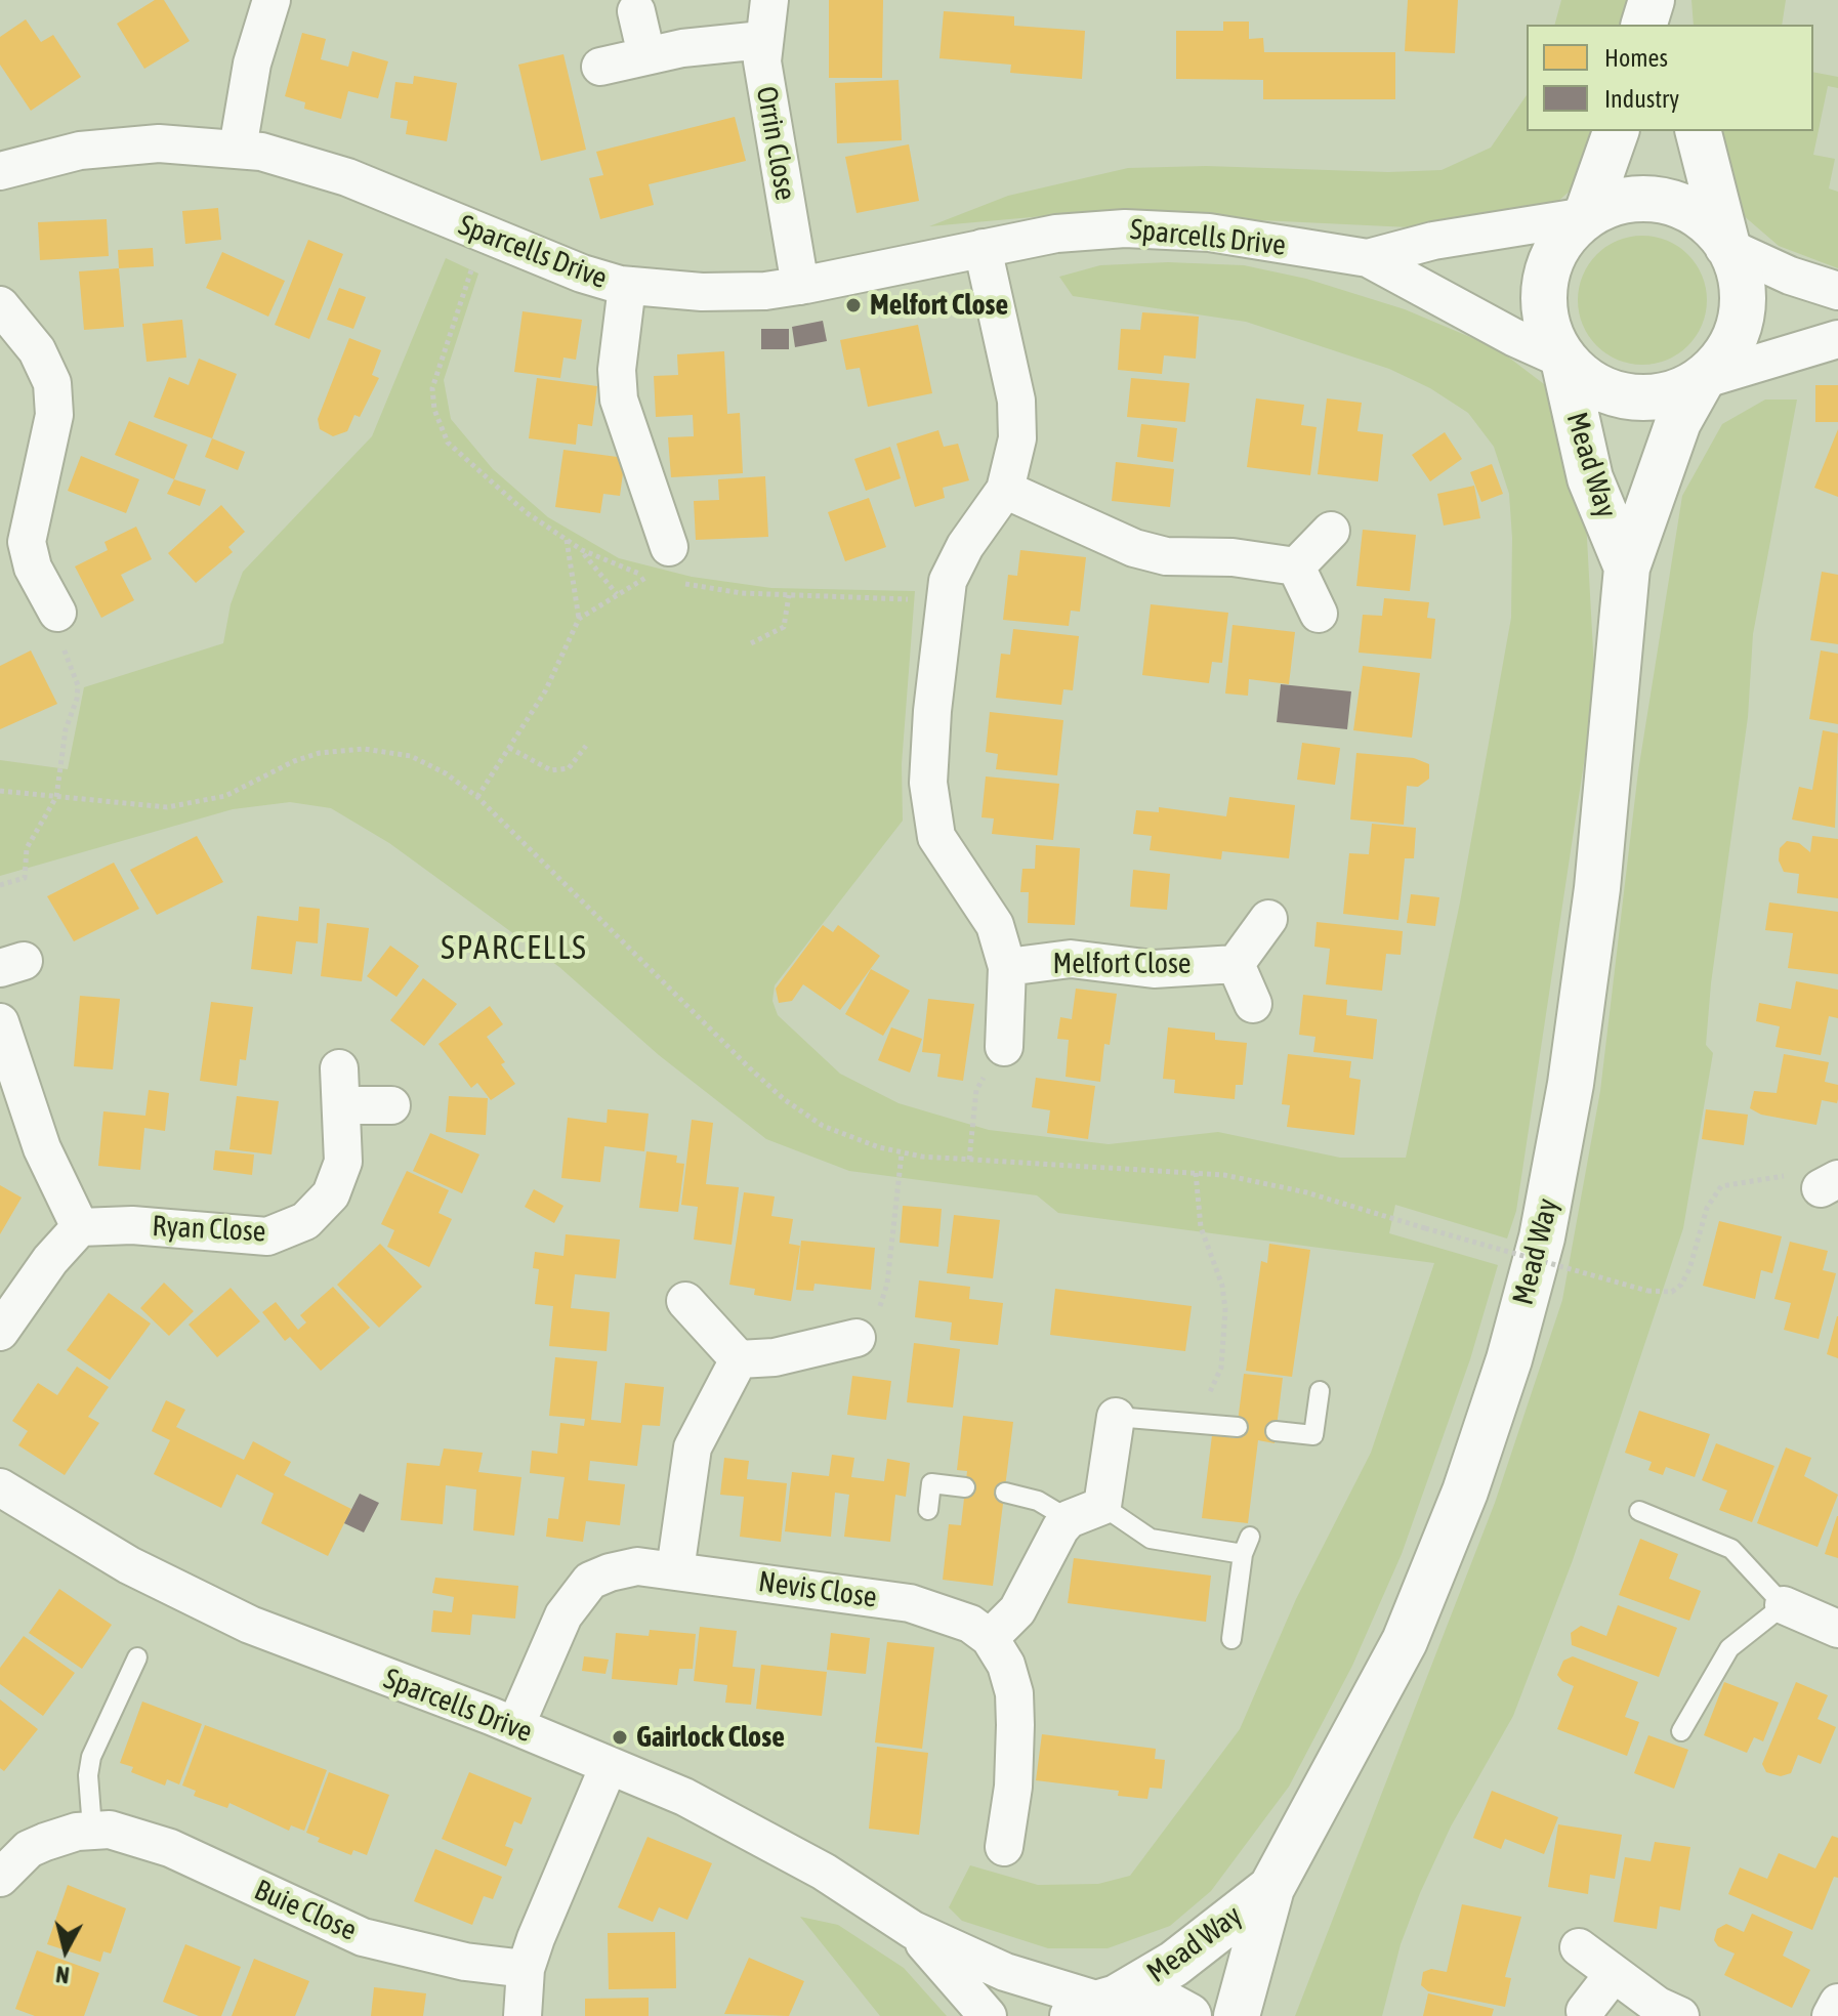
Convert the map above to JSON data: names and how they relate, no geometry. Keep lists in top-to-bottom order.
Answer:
{
  "streets": {
    "main road": ["Mead Way"],
    "street": [
      "Orrin Close",
      "Sparcells Drive",
      "Melfort Close",
      "Ryan Close",
      "Nevis Close",
      "Buie Close"
    ]
  },
  "crossings": [
    ["Orrin Close", "Sparcells Drive"],
    ["Sparcells Drive", "Mead Way"],
    ["Sparcells Drive", "Nevis Close"]
  ],
  "districts": ["SPARCELLS"],
  "places": ["Melfort Close", "Gairlock Close"],
  "legend": ["Homes", "Industry"],
  "north": "bottom"
}
